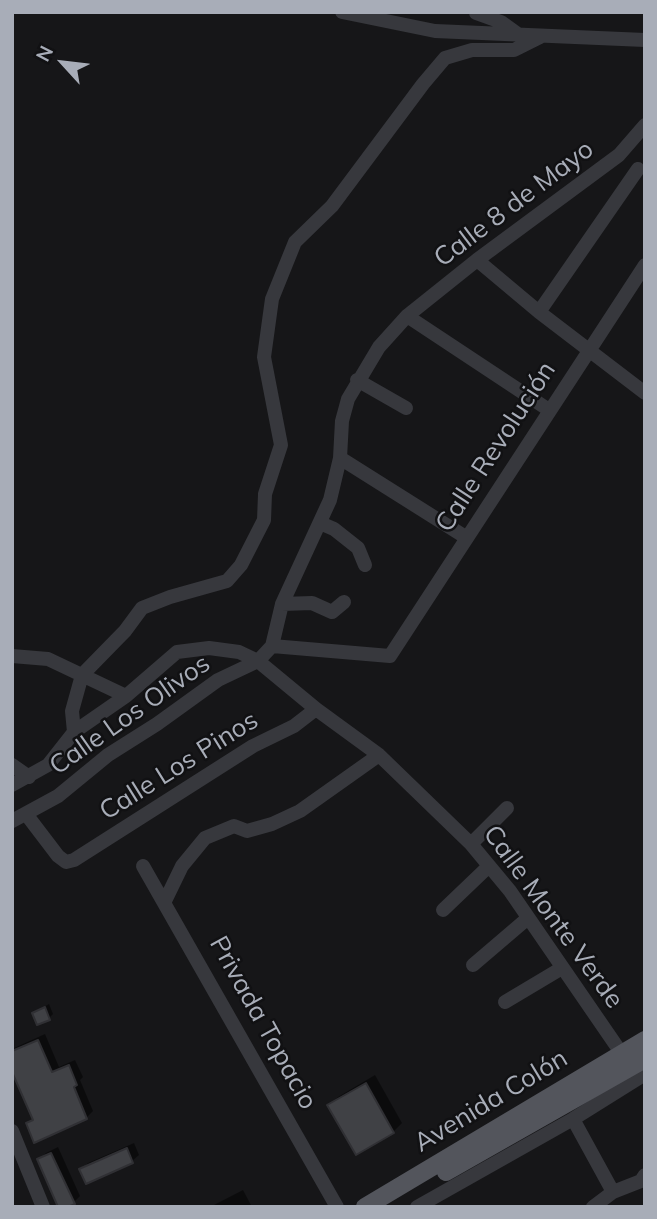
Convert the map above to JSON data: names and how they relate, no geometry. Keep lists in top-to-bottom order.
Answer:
{
  "streets": {
    "main road": ["Avenida Colón"],
    "street": [
      "Calle 8 de Mayo",
      "Calle Revolución",
      "Calle Los Olivos",
      "Calle Los Pinos",
      "Calle Monte Verde",
      "Privada Topacio"
    ]
  },
  "crossings": [
    ["Calle 8 de Mayo", "Calle Revolución"],
    ["Calle 8 de Mayo", "Calle Los Olivos"],
    ["Calle Revolución", "Calle Los Olivos"],
    ["Calle Los Olivos", "Calle Los Pinos"],
    ["Calle Los Olivos", "Calle Monte Verde"],
    ["Calle Los Pinos", "Calle Monte Verde"],
    ["Calle Monte Verde", "Avenida Colón"]
  ],
  "north": "top left"
}
